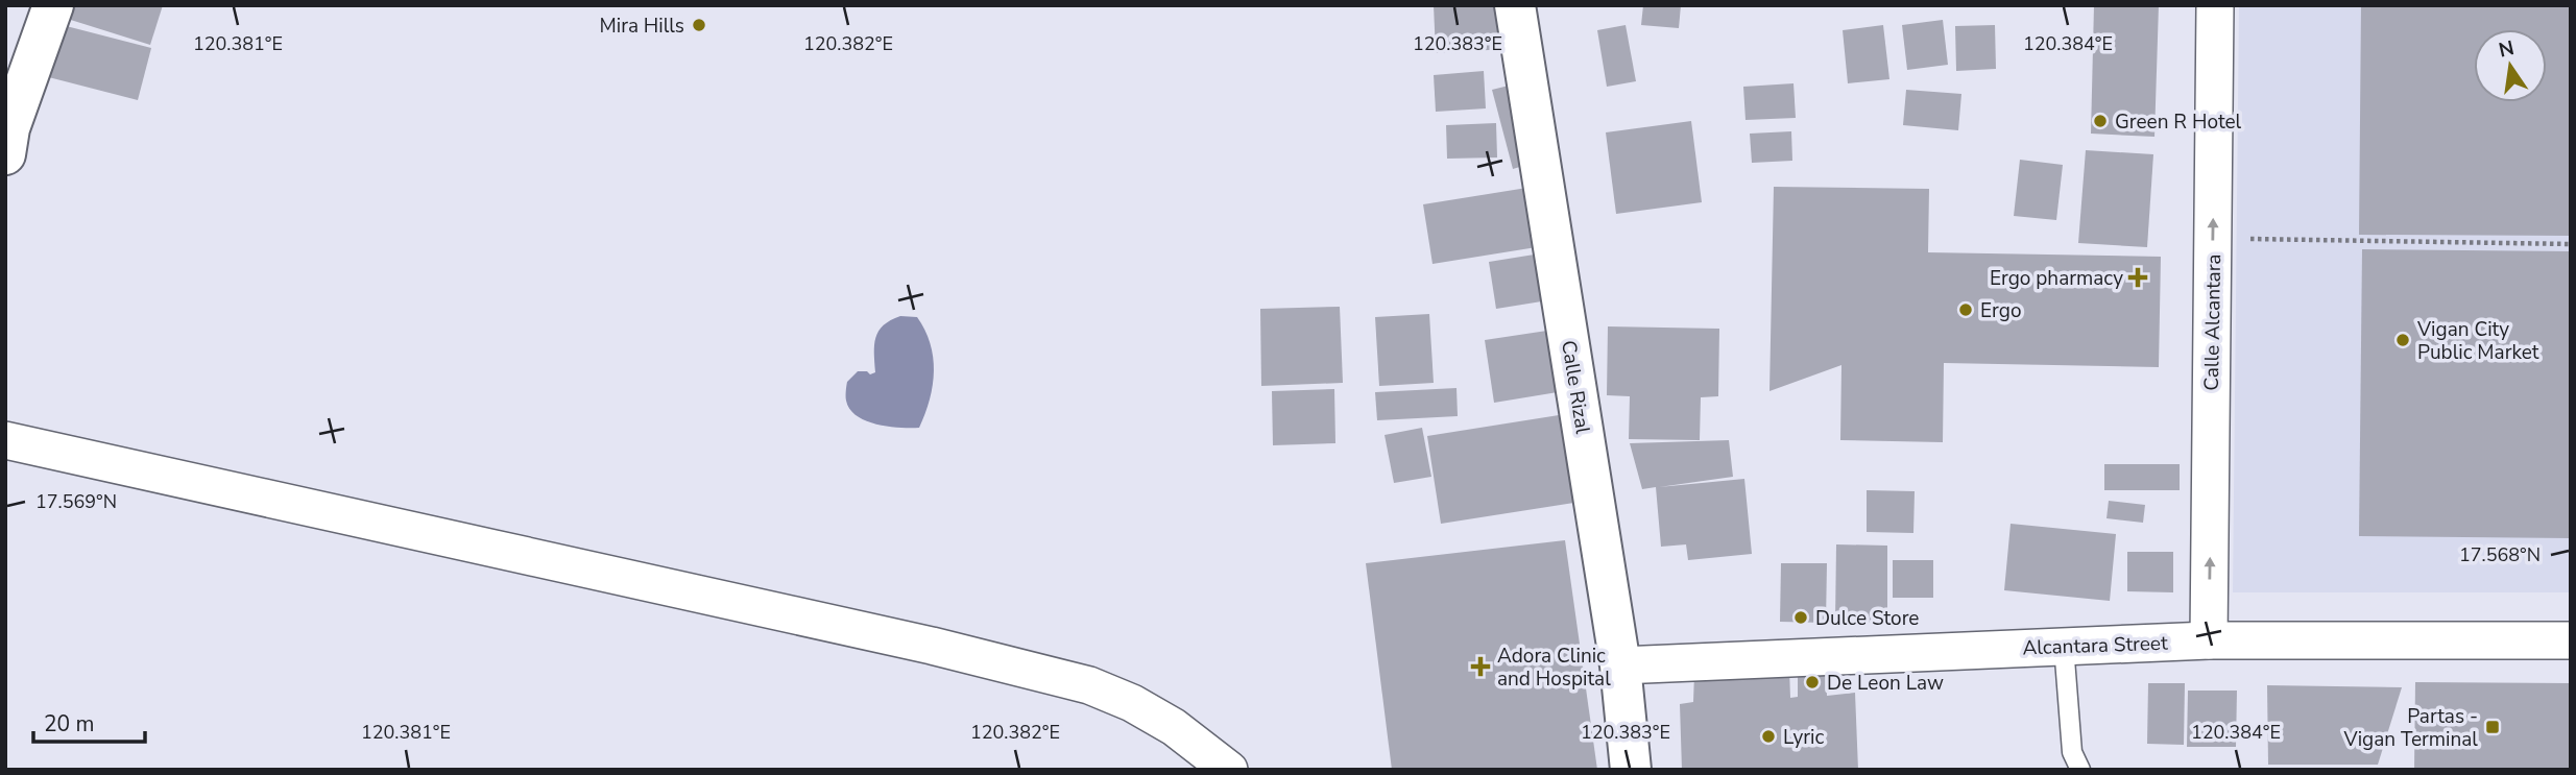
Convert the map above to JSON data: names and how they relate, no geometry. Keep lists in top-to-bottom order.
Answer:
{
  "streets": {
    "main road": ["Calle Rizal"],
    "street": ["Calle Alcantara", "Alcantara Street"]
  },
  "crossings": [
    ["Calle Alcantara", "Alcantara Street"],
    ["Calle Rizal", "Alcantara Street"]
  ],
  "one_way": ["Calle Alcantara"],
  "places": {
    "other": [
      "Mira Hills",
      "Green R Hotel",
      "Ergo",
      "Vigan City Public Market",
      "Dulce Store",
      "De Leon Law",
      "Lyric"
    ],
    "health": ["Ergo pharmacy", "Adora Clinic and Hospital"],
    "transit": ["Partas - Vigan Terminal"]
  },
  "scale_bar": "20 m",
  "north": "top",
  "coordinates": [
    "120.381°E",
    "120.382°E",
    "120.383°E",
    "120.384°E",
    "17.569°N",
    "17.568°N"
  ]
}
